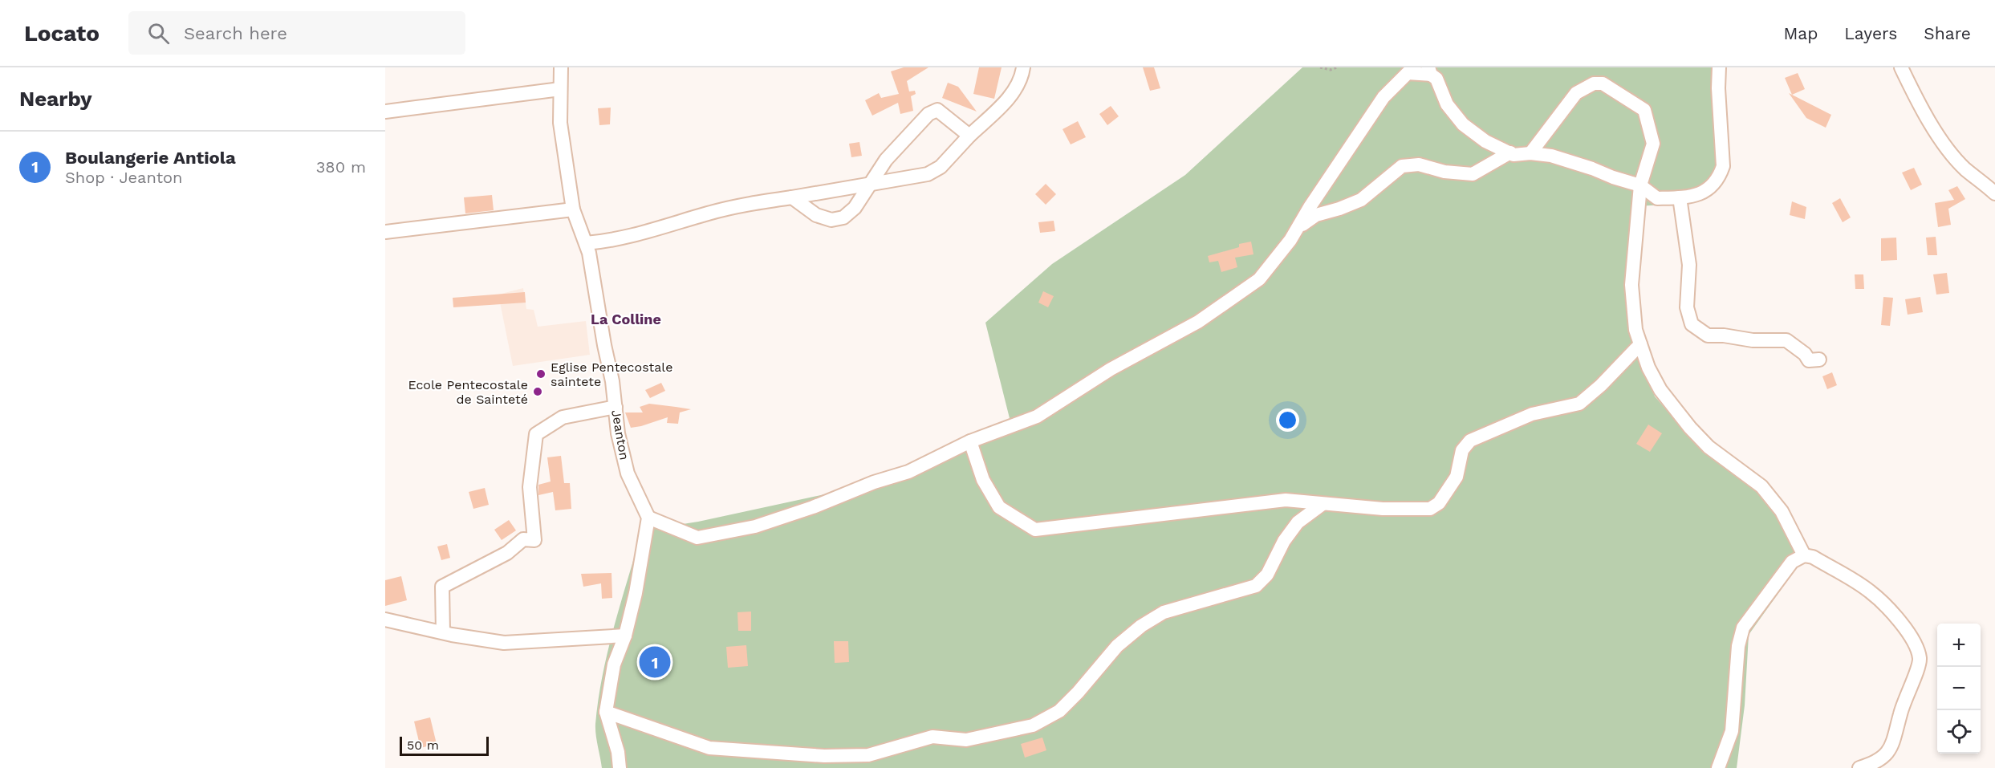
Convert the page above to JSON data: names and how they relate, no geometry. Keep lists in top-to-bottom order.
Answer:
{
  "streets": {
    "street": ["Jeanton"]
  },
  "districts": ["La Colline"],
  "places": ["Eglise Pentecostale saintete", "Ecole Pentecostale de Sainteté"],
  "scale_bar": "50 m",
  "page": {
    "header": "Locato",
    "search": "Search here",
    "nav": ["Map", "Layers", "Share"],
    "heading": "Nearby",
    "list": [
      {
        "mark": "1",
        "name": "Boulangerie Antiola",
        "note": "Shop · Jeanton",
        "value": "380 m"
      }
    ],
    "map_buttons": ["+", "−"],
    "pins": "1",
    "scale": "50 m"
  }
}
